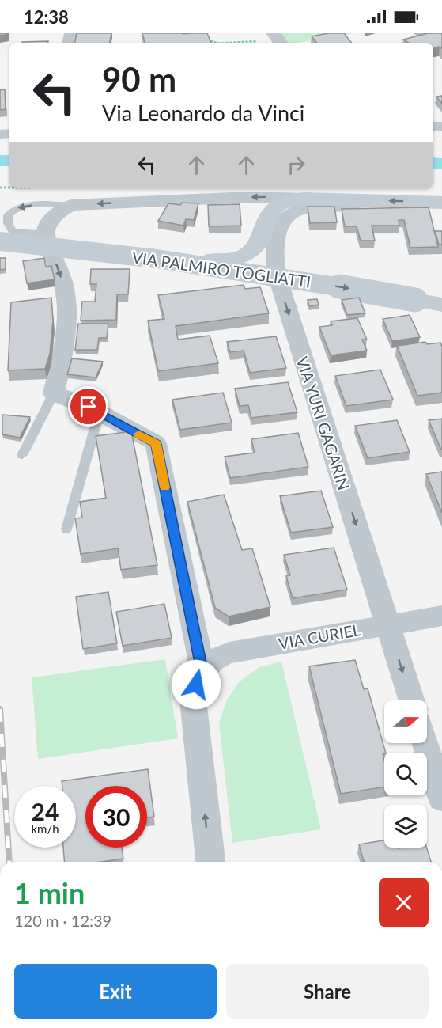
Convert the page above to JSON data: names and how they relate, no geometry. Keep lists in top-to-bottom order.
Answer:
{
  "streets": {
    "main road": ["VIA PALMIRO TOGLIATTI"],
    "street": ["VIA YURI GAGARIN", "VIA CURIEL"]
  },
  "crossings": [
    ["VIA PALMIRO TOGLIATTI", "VIA YURI GAGARIN"],
    ["VIA YURI GAGARIN", "VIA CURIEL"]
  ],
  "one_way": ["VIA YURI GAGARIN"],
  "north": "right",
  "page": {
    "status": "12:38",
    "turn": ["90 m", "Via Leonardo da Vinci"],
    "speed": "24 km/h",
    "limit": "30",
    "heading": ["1 min", "120 m · 12:39"],
    "buttons": ["Exit", "Share"]
  }
}
